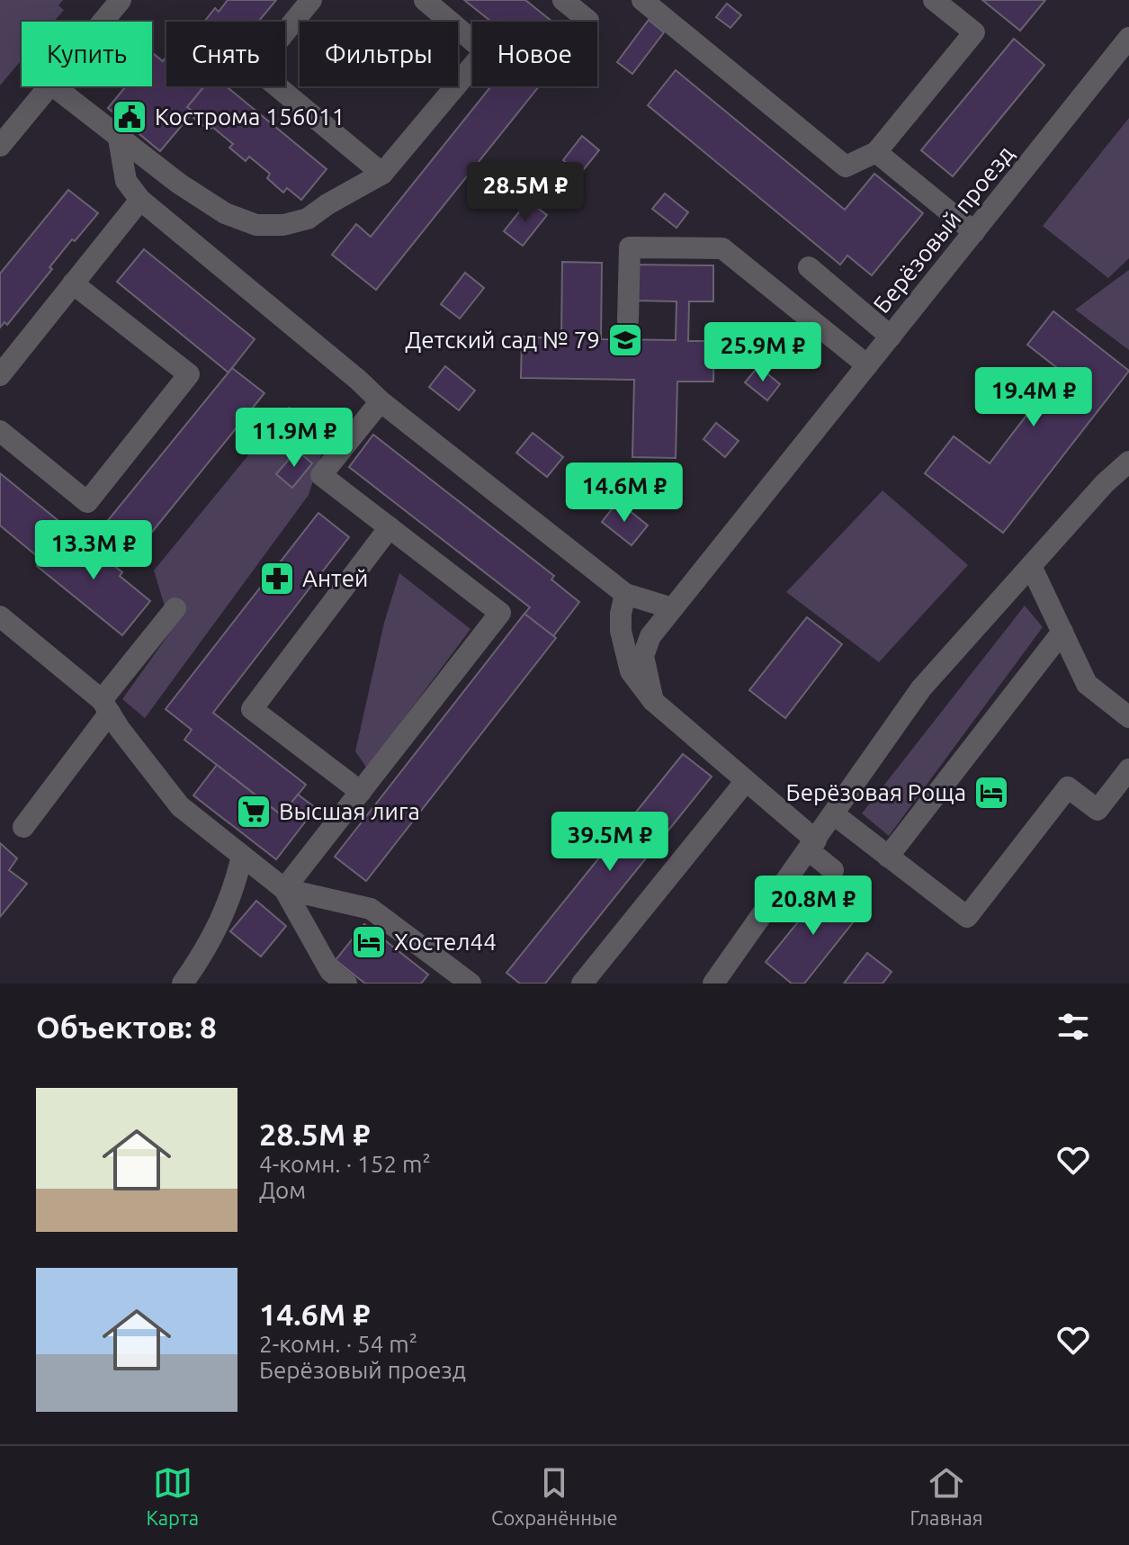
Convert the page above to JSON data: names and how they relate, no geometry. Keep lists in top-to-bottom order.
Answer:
{
  "streets": {
    "street": ["Берёзовый проезд"]
  },
  "places": {
    "public building": ["Кострома 156011"],
    "school or university": ["Детский сад № 79"],
    "pharmacy": ["Антей"],
    "hotel": ["Берёзовая Роща", "Хостел44"],
    "supermarket": ["Высшая лига"]
  },
  "page": {
    "chip": [
      "Купить",
      "Снять",
      "Фильтры",
      "Новое"
    ],
    "price": [
      "28.5M ₽",
      "25.9M ₽",
      "19.4M ₽",
      "11.9M ₽",
      "14.6M ₽",
      "13.3M ₽",
      "39.5M ₽",
      "20.8M ₽"
    ],
    "heading": "Объектов: 8",
    "list": [
      {
        "name": "28.5M ₽",
        "note": "4-комн. · 152 m² · Дом"
      },
      {
        "name": "14.6M ₽",
        "note": "2-комн. · 54 m² · Берёзовый проезд"
      }
    ],
    "tabs": ["Карта", "Сохранённые", "Главная"]
  }
}
